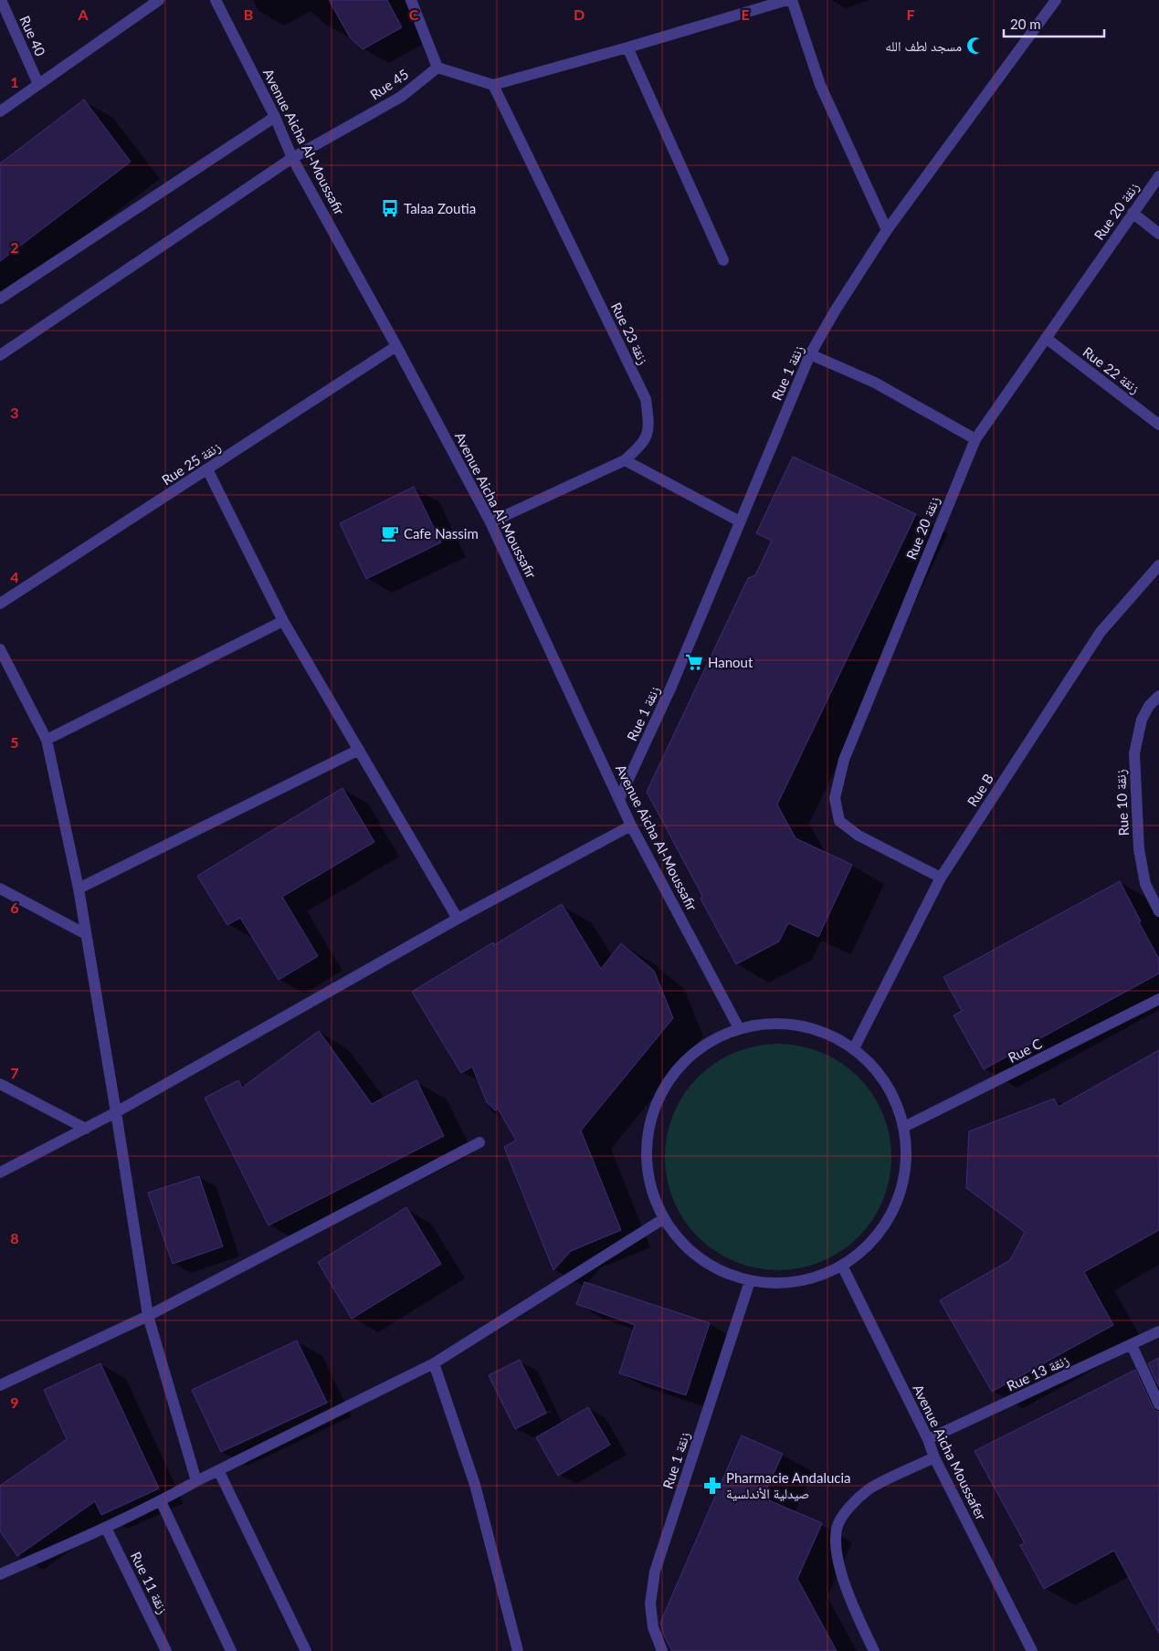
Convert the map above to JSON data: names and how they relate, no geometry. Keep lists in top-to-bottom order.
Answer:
{
  "streets": {
    "street": [
      "Rue 40",
      "Rue 45",
      "Avenue Aicha Al-Moussafir",
      "Rue 20 زنقة",
      "Rue 23 زنقة",
      "Rue 22 زنقة",
      "Rue 1 زنقة",
      "Rue 25 زنقة",
      "Rue B",
      "Rue 10 زنقة",
      "Rue C",
      "Rue 13 زنقة",
      "Avenue Aicha Moussafer",
      "Rue 11 زنقة"
    ]
  },
  "crossings": [
    ["Rue 45", "Avenue Aicha Al-Moussafir"],
    ["Avenue Aicha Al-Moussafir", "Rue 23 زنقة"],
    ["Avenue Aicha Al-Moussafir", "Rue 1 زنقة"],
    ["Avenue Aicha Al-Moussafir", "Rue 25 زنقة"],
    ["Rue 20 زنقة", "Rue 22 زنقة"],
    ["Rue 20 زنقة", "Rue B"],
    ["Rue 13 زنقة", "Avenue Aicha Moussafer"]
  ],
  "places": {
    "mosque": ["مسجد لطف الله"],
    "bus stop": ["Talaa Zoutia"],
    "cafe": ["Cafe Nassim"],
    "supermarket": ["Hanout"],
    "pharmacy": ["Pharmacie Andalucia صيدلية الأندلسية"]
  },
  "scale_bar": "20 m",
  "grid": {
    "columns": [
      "A",
      "B",
      "C",
      "D",
      "E",
      "F"
    ],
    "rows": [
      "1",
      "2",
      "3",
      "4",
      "5",
      "6",
      "7",
      "8",
      "9"
    ]
  }
}
